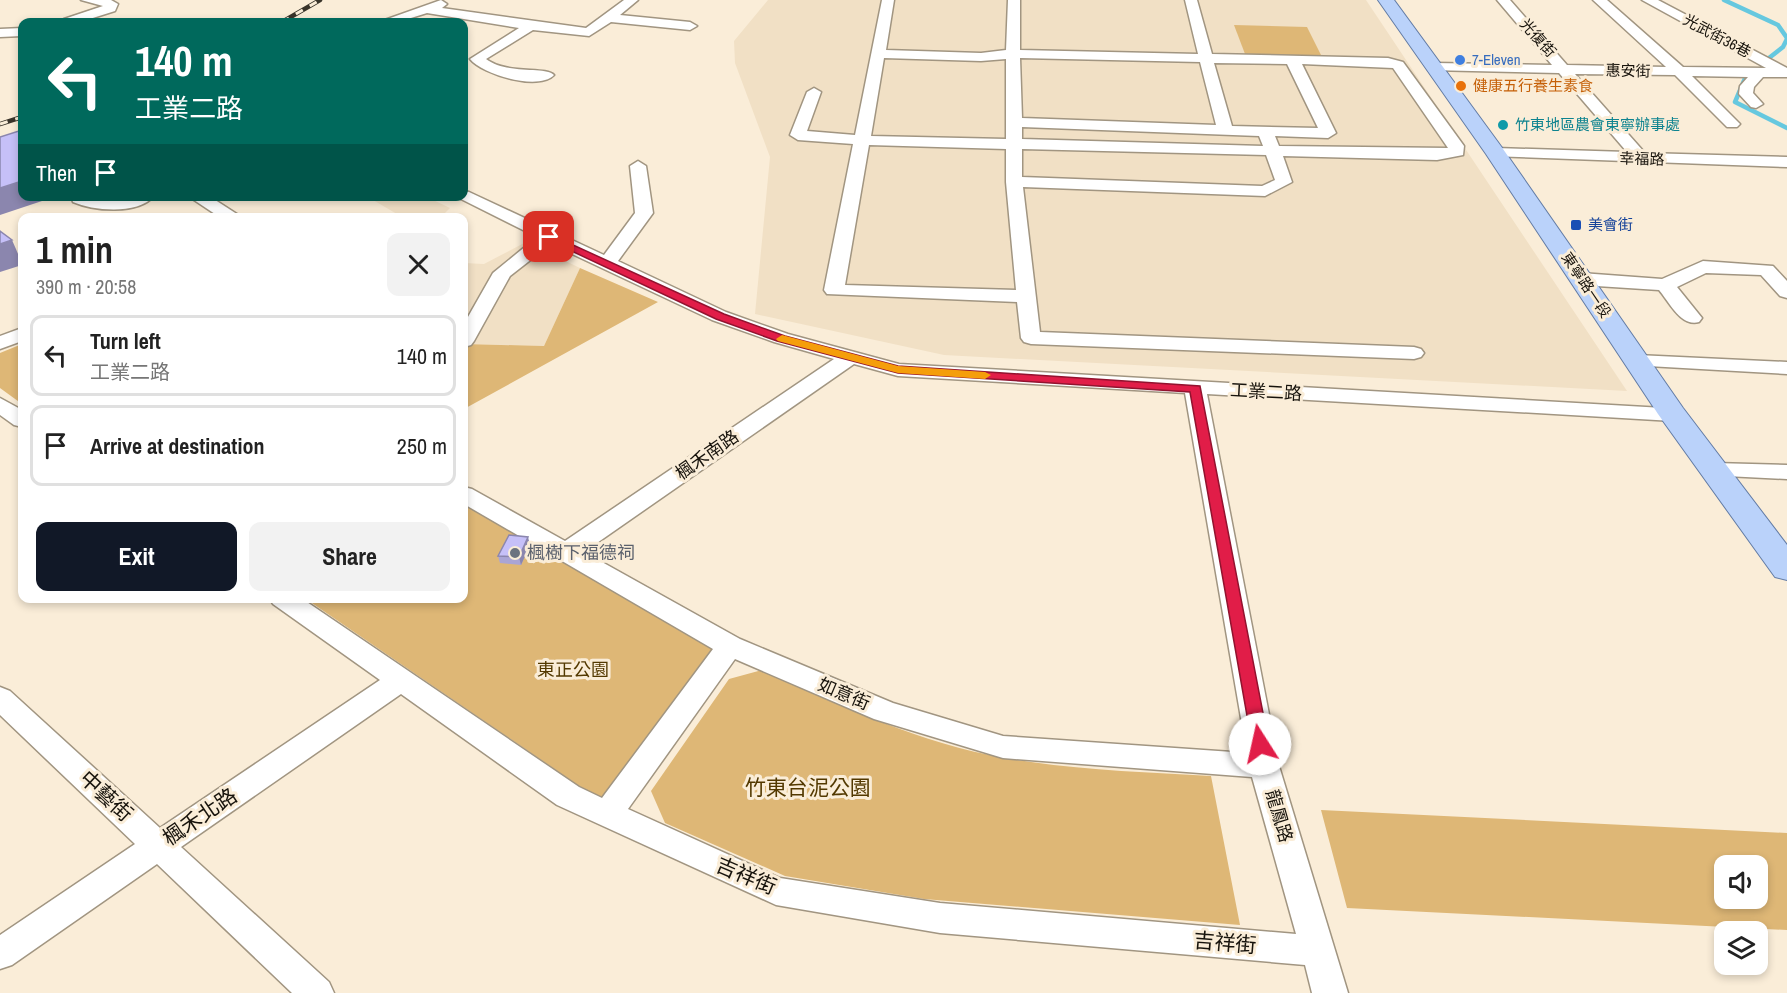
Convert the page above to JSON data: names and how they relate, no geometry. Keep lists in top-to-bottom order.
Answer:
{
  "streets": {
    "main road": ["東寧路一段"],
    "street": [
      "光武街36巷",
      "光復街",
      "惠安街",
      "幸福路",
      "工業二路",
      "楓禾南路",
      "如意街",
      "中藝街",
      "龍鳳路",
      "楓禾北路",
      "吉祥街"
    ]
  },
  "crossings": [
    ["光武街36巷", "惠安街"],
    ["光復街", "惠安街"],
    ["光復街", "幸福路"],
    ["惠安街", "東寧路一段"],
    ["幸福路", "東寧路一段"],
    ["東寧路一段", "工業二路"],
    ["工業二路", "楓禾南路"],
    ["工業二路", "龍鳳路"],
    ["楓禾南路", "如意街"],
    ["如意街", "龍鳳路"],
    ["中藝街", "楓禾北路"],
    ["龍鳳路", "吉祥街"],
    ["楓禾北路", "吉祥街"]
  ],
  "parks": ["東正公園", "竹東台泥公園"],
  "places": {
    "other": [
      "7-Eleven",
      "健康五行養生素食",
      "竹東地區農會東寧辦事處",
      "楓樹下福德祠"
    ],
    "transit": ["美會街"]
  },
  "page": {
    "turn": ["140 m", "工業二路"],
    "then": "Then",
    "heading": ["1 min", "390 m · 20:58"],
    "list": [
      {
        "name": "Turn left",
        "note": "工業二路",
        "value": "140 m"
      },
      {
        "name": "Arrive at destination",
        "value": "250 m"
      }
    ],
    "buttons": ["Exit", "Share"]
  }
}
